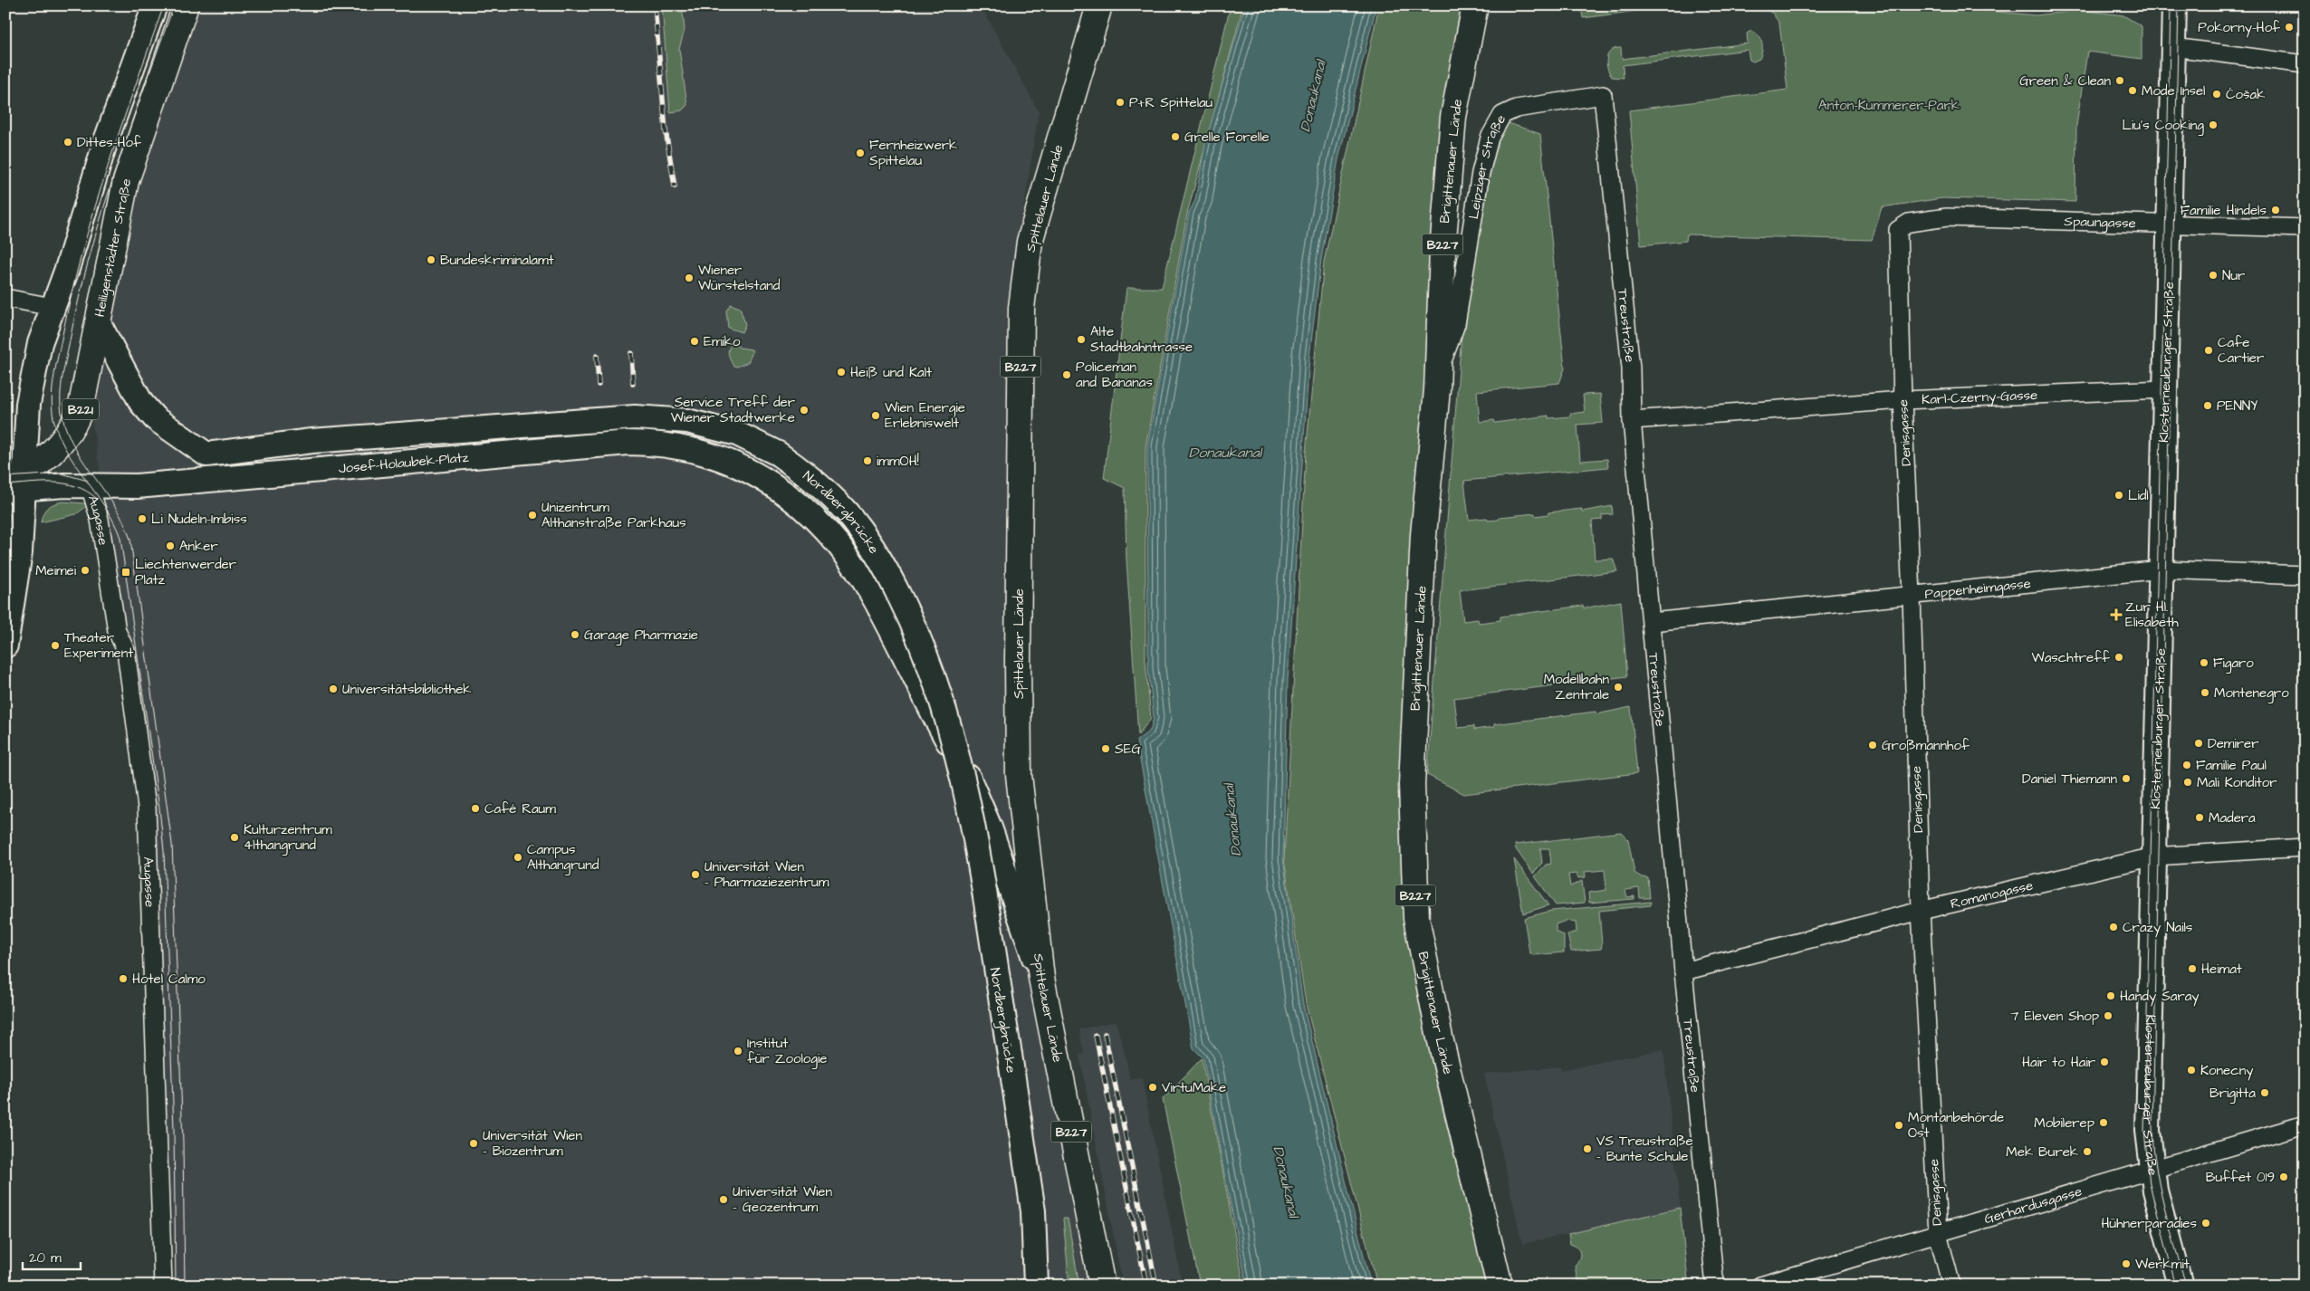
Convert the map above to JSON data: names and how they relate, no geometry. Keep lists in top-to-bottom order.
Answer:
{
  "streets": {
    "main road": [
      "Brigittenauer Lände",
      "Spittelauer Lände",
      "B227",
      "Heiligenstädter Straße",
      "Klosterneuburger Straße",
      "B221",
      "Josef-Holaubek-Platz",
      "Nordbergbrücke"
    ],
    "street": [
      "Leipziger Straße",
      "Spaungasse",
      "Treustraße",
      "Karl-Czerny-Gasse",
      "Denisgasse",
      "Augasse",
      "Pappenheimgasse",
      "Romanogasse",
      "Gerhardusgasse"
    ]
  },
  "crossings": [
    ["Brigittenauer Lände", "Leipziger Straße"],
    ["Leipziger Straße", "Treustraße"],
    ["Spittelauer Lände", "Nordbergbrücke"],
    ["Spaungasse", "Klosterneuburger Straße"],
    ["Spaungasse", "Denisgasse"],
    ["Treustraße", "Karl-Czerny-Gasse"],
    ["Treustraße", "Pappenheimgasse"],
    ["Treustraße", "Romanogasse"],
    ["Klosterneuburger Straße", "Karl-Czerny-Gasse"],
    ["Klosterneuburger Straße", "Pappenheimgasse"],
    ["Klosterneuburger Straße", "Romanogasse"],
    ["Klosterneuburger Straße", "Gerhardusgasse"],
    ["Karl-Czerny-Gasse", "Denisgasse"],
    ["Denisgasse", "Pappenheimgasse"],
    ["Denisgasse", "Romanogasse"],
    ["Denisgasse", "Gerhardusgasse"],
    ["Josef-Holaubek-Platz", "Nordbergbrücke"],
    ["Josef-Holaubek-Platz", "Augasse"]
  ],
  "water": ["Donaukanal"],
  "parks": ["Anton-Kummerer-Park"],
  "places": {
    "other": [
      "Pokorny-Hof",
      "Green & Clean",
      "Mode Insel",
      "Ćošak",
      "P+R Spittelau",
      "Liu's Cooking",
      "Grelle Forelle",
      "Dittes-Hof",
      "Fernheizwerk Spittelau",
      "Familie Hindels",
      "Bundeskriminalamt",
      "Nur",
      "Wiener Würstelstand",
      "Alte Stadtbahntrasse",
      "Emiko",
      "Cafe Cartier",
      "Heiß und Kalt",
      "Policeman and Bananas",
      "PENNY",
      "Service Treff der Wiener Stadtwerke",
      "Wien Energie Erlebniswelt",
      "immOH!",
      "Lidl",
      "Unizentrum Althanstraße Parkhaus",
      "Li Nudeln-Imbiss",
      "Anker",
      "Meimei",
      "Garage Pharmazie",
      "Theater Experiment",
      "Waschtreff",
      "Figaro",
      "Modellbahn Zentrale",
      "Universitätsbibliothek",
      "Montenegro",
      "Demirer",
      "Großmannhof",
      "SEG",
      "Familie Paul",
      "Daniel Thiemann",
      "Mali Konditor",
      "Café Raum",
      "Madera",
      "Kulturzentrum 4lthangrund",
      "Campus Althangrund",
      "Universität Wien – Pharmaziezentrum",
      "Crazy Nails",
      "Heimat",
      "Hotel Calmo",
      "Handy Saray",
      "7 Eleven Shop",
      "Institut für Zoologie",
      "Hair to Hair",
      "Konecny",
      "VirtuMake",
      "Brigitta",
      "Mobilerep",
      "Montanbehörde Ost",
      "Universität Wien – Biozentrum",
      "VS Treustraße - Bunte Schule",
      "Mek Burek",
      "Buffet 019",
      "Universität Wien – Geozentrum",
      "Hühnerparadies",
      "Werkmit"
    ],
    "transit": ["Liechtenwerder Platz"],
    "health": ["Zur Hl. Elisabeth"]
  },
  "scale_bar": "20 m"
}
